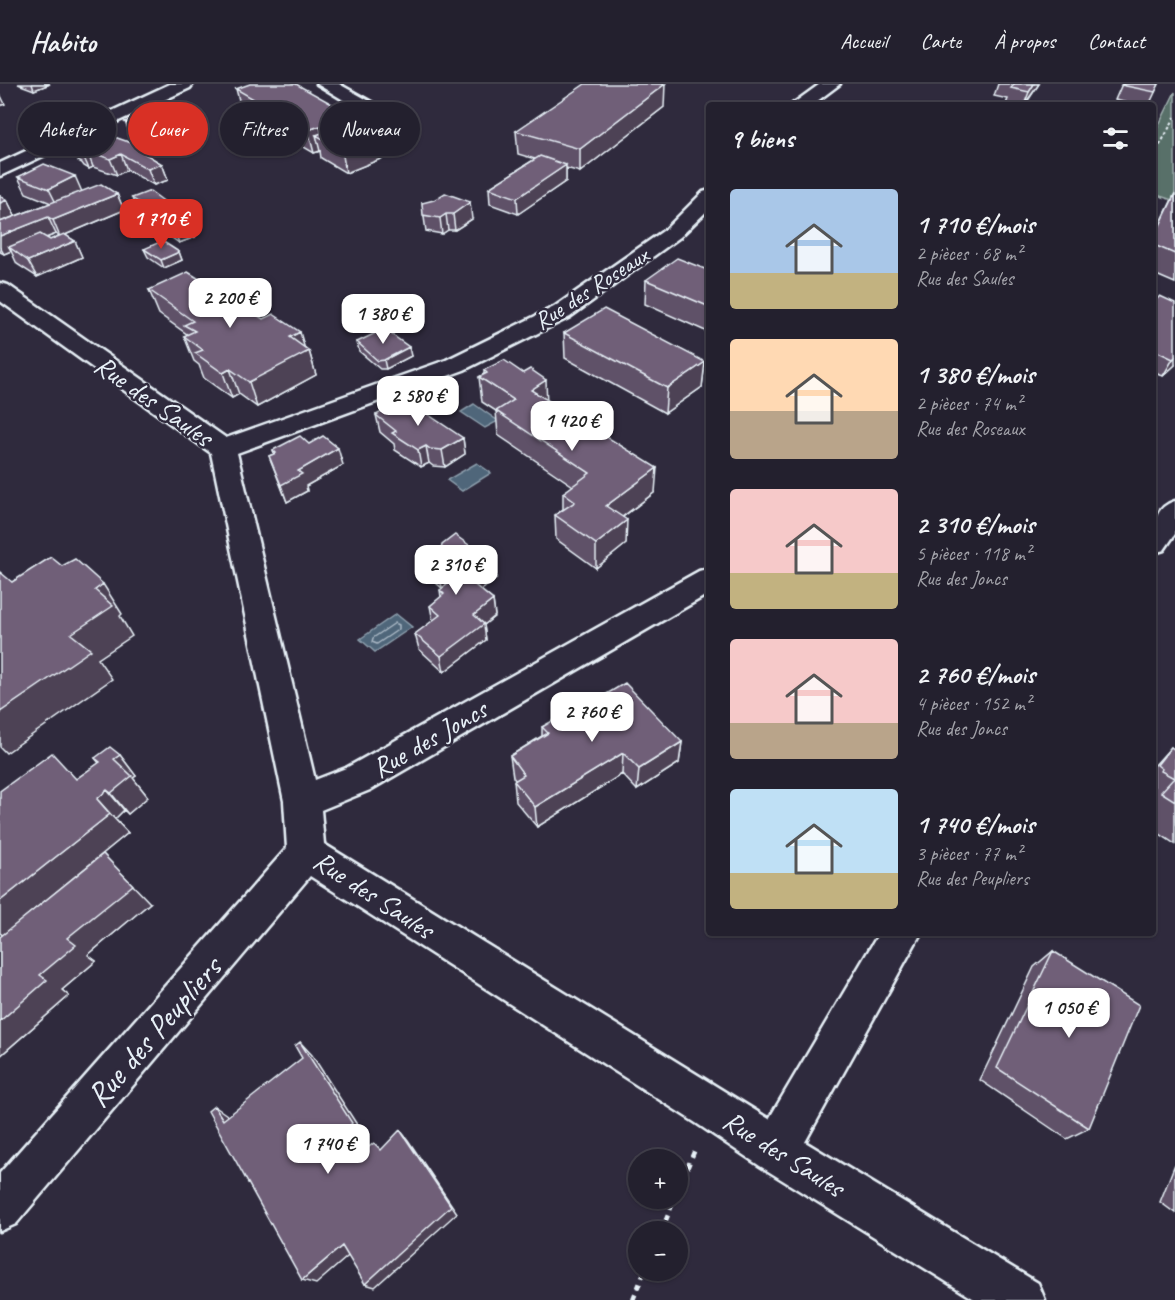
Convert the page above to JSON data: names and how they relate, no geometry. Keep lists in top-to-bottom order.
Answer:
{
  "streets": {
    "street": [
      "Rue des Roseaux",
      "Rue des Saules",
      "Rue des Joncs",
      "Rue des Peupliers"
    ]
  },
  "crossings": [
    ["Rue des Roseaux", "Rue des Saules"],
    ["Rue des Saules", "Rue des Joncs"],
    ["Rue des Saules", "Rue des Peupliers"]
  ],
  "page": {
    "header": "Habito",
    "nav": [
      "Accueil",
      "Carte",
      "À propos",
      "Contact"
    ],
    "chip": [
      "Acheter",
      "Louer",
      "Filtres",
      "Nouveau"
    ],
    "heading": "9 biens",
    "list": [
      {
        "name": "1 710 €/mois",
        "note": "2 pièces · 68 m² · Rue des Saules"
      },
      {
        "name": "1 380 €/mois",
        "note": "2 pièces · 74 m² · Rue des Roseaux"
      },
      {
        "name": "2 310 €/mois",
        "note": "5 pièces · 118 m² · Rue des Joncs"
      },
      {
        "name": "2 760 €/mois",
        "note": "4 pièces · 152 m² · Rue des Joncs"
      },
      {
        "name": "1 740 €/mois",
        "note": "3 pièces · 77 m² · Rue des Peupliers"
      }
    ],
    "price": [
      "1 710 €",
      "2 200 €",
      "1 380 €",
      "2 580 €",
      "1 420 €",
      "2 310 €",
      "2 760 €",
      "1 050 €",
      "1 740 €"
    ],
    "map_buttons": ["+", "−"]
  }
}
